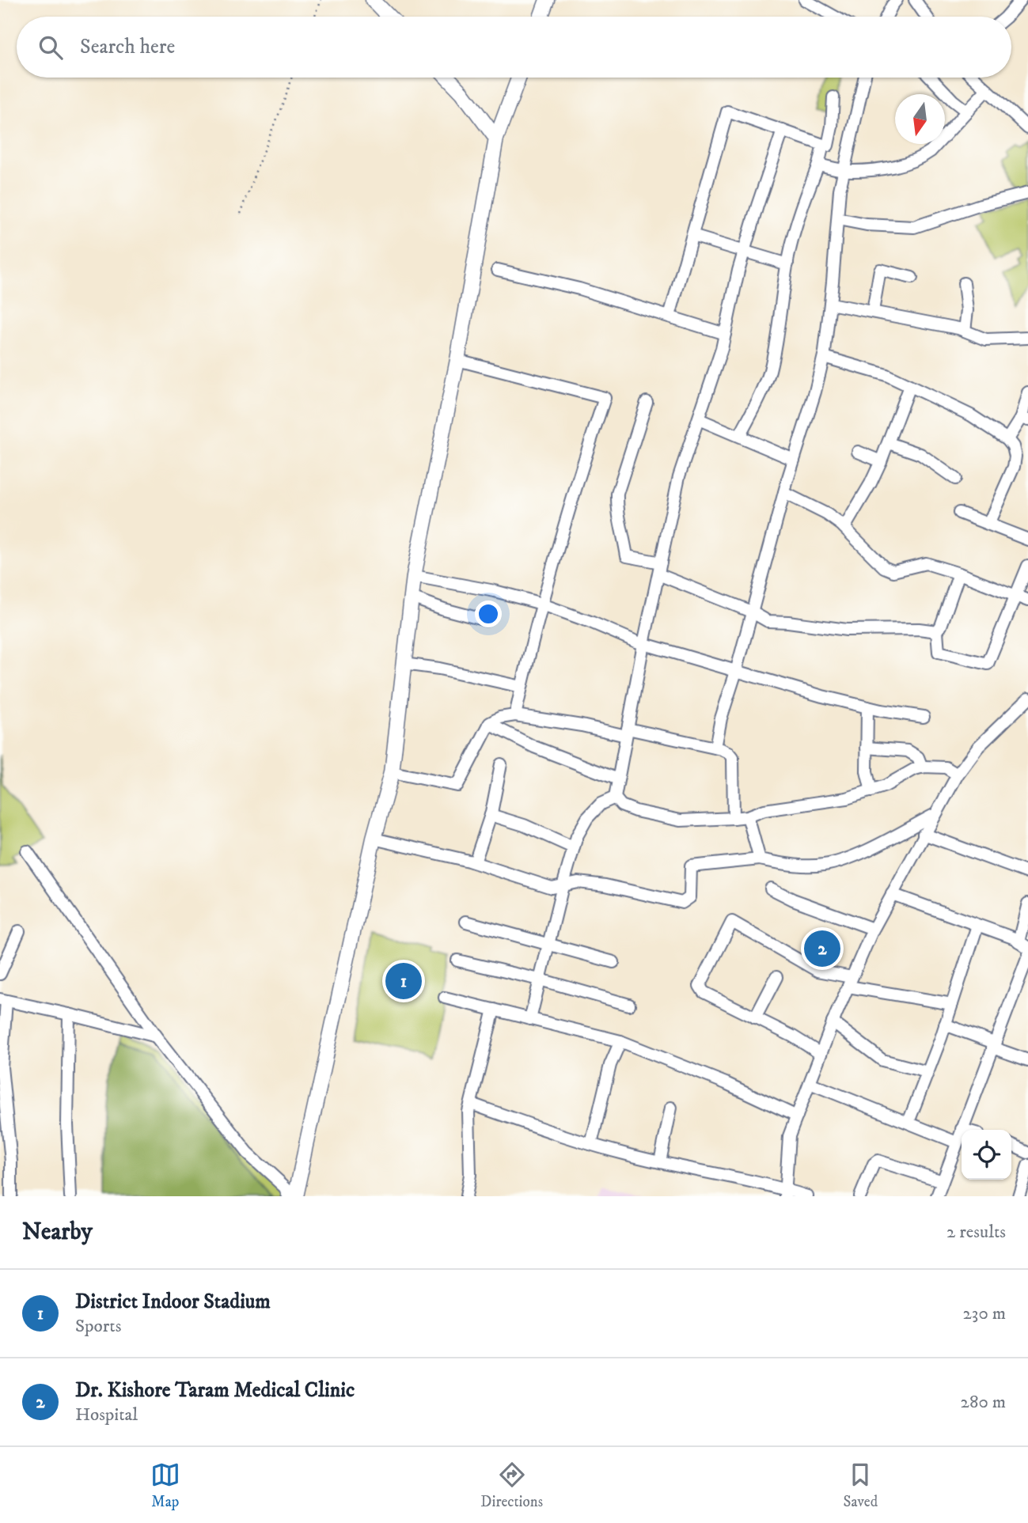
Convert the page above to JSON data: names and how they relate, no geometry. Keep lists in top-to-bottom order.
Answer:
{
  "north": "bottom",
  "page": {
    "search": "Search here",
    "pins": ["2", "1"],
    "heading": ["Nearby", "2 results"],
    "list": [
      {
        "mark": "1",
        "name": "District Indoor Stadium",
        "note": "Sports",
        "value": "230 m"
      },
      {
        "mark": "2",
        "name": "Dr. Kishore Taram Medical Clinic",
        "note": "Hospital",
        "value": "280 m"
      }
    ],
    "nav": ["Map", "Directions", "Saved"]
  }
}
